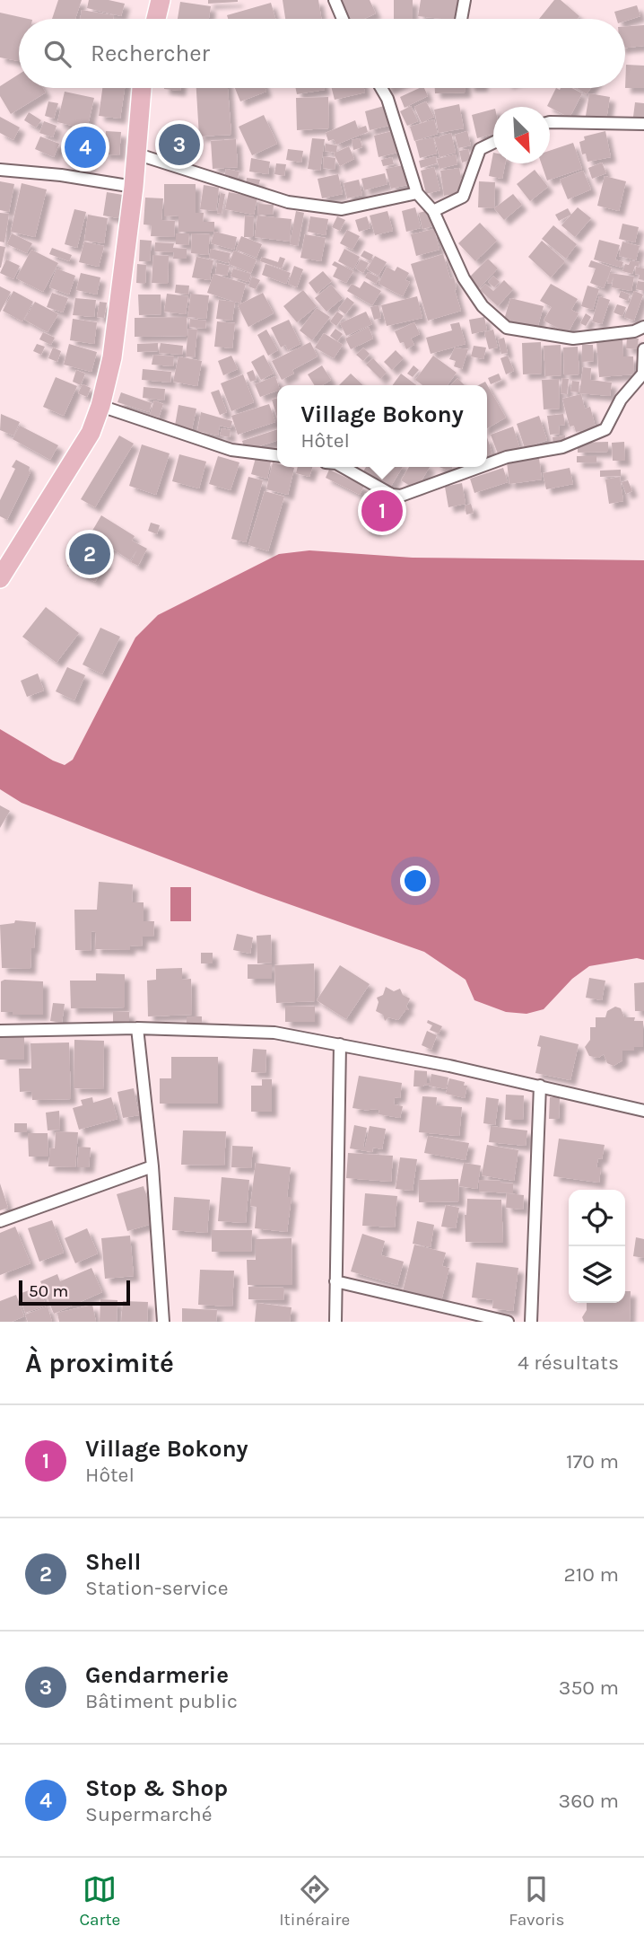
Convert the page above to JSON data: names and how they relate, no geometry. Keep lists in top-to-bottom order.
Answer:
{
  "scale_bar": "50 m",
  "north": "bottom right",
  "page": {
    "search": "Rechercher",
    "pins": [
      "3",
      "4",
      "1",
      "2"
    ],
    "popup": ["Village Bokony", "Hôtel"],
    "scale": "50 m",
    "heading": ["À proximité", "4 résultats"],
    "list": [
      {
        "mark": "1",
        "name": "Village Bokony",
        "note": "Hôtel",
        "value": "170 m"
      },
      {
        "mark": "2",
        "name": "Shell",
        "note": "Station-service",
        "value": "210 m"
      },
      {
        "mark": "3",
        "name": "Gendarmerie",
        "note": "Bâtiment public",
        "value": "350 m"
      },
      {
        "mark": "4",
        "name": "Stop & Shop",
        "note": "Supermarché",
        "value": "360 m"
      }
    ],
    "nav": ["Carte", "Itinéraire", "Favoris"]
  }
}
